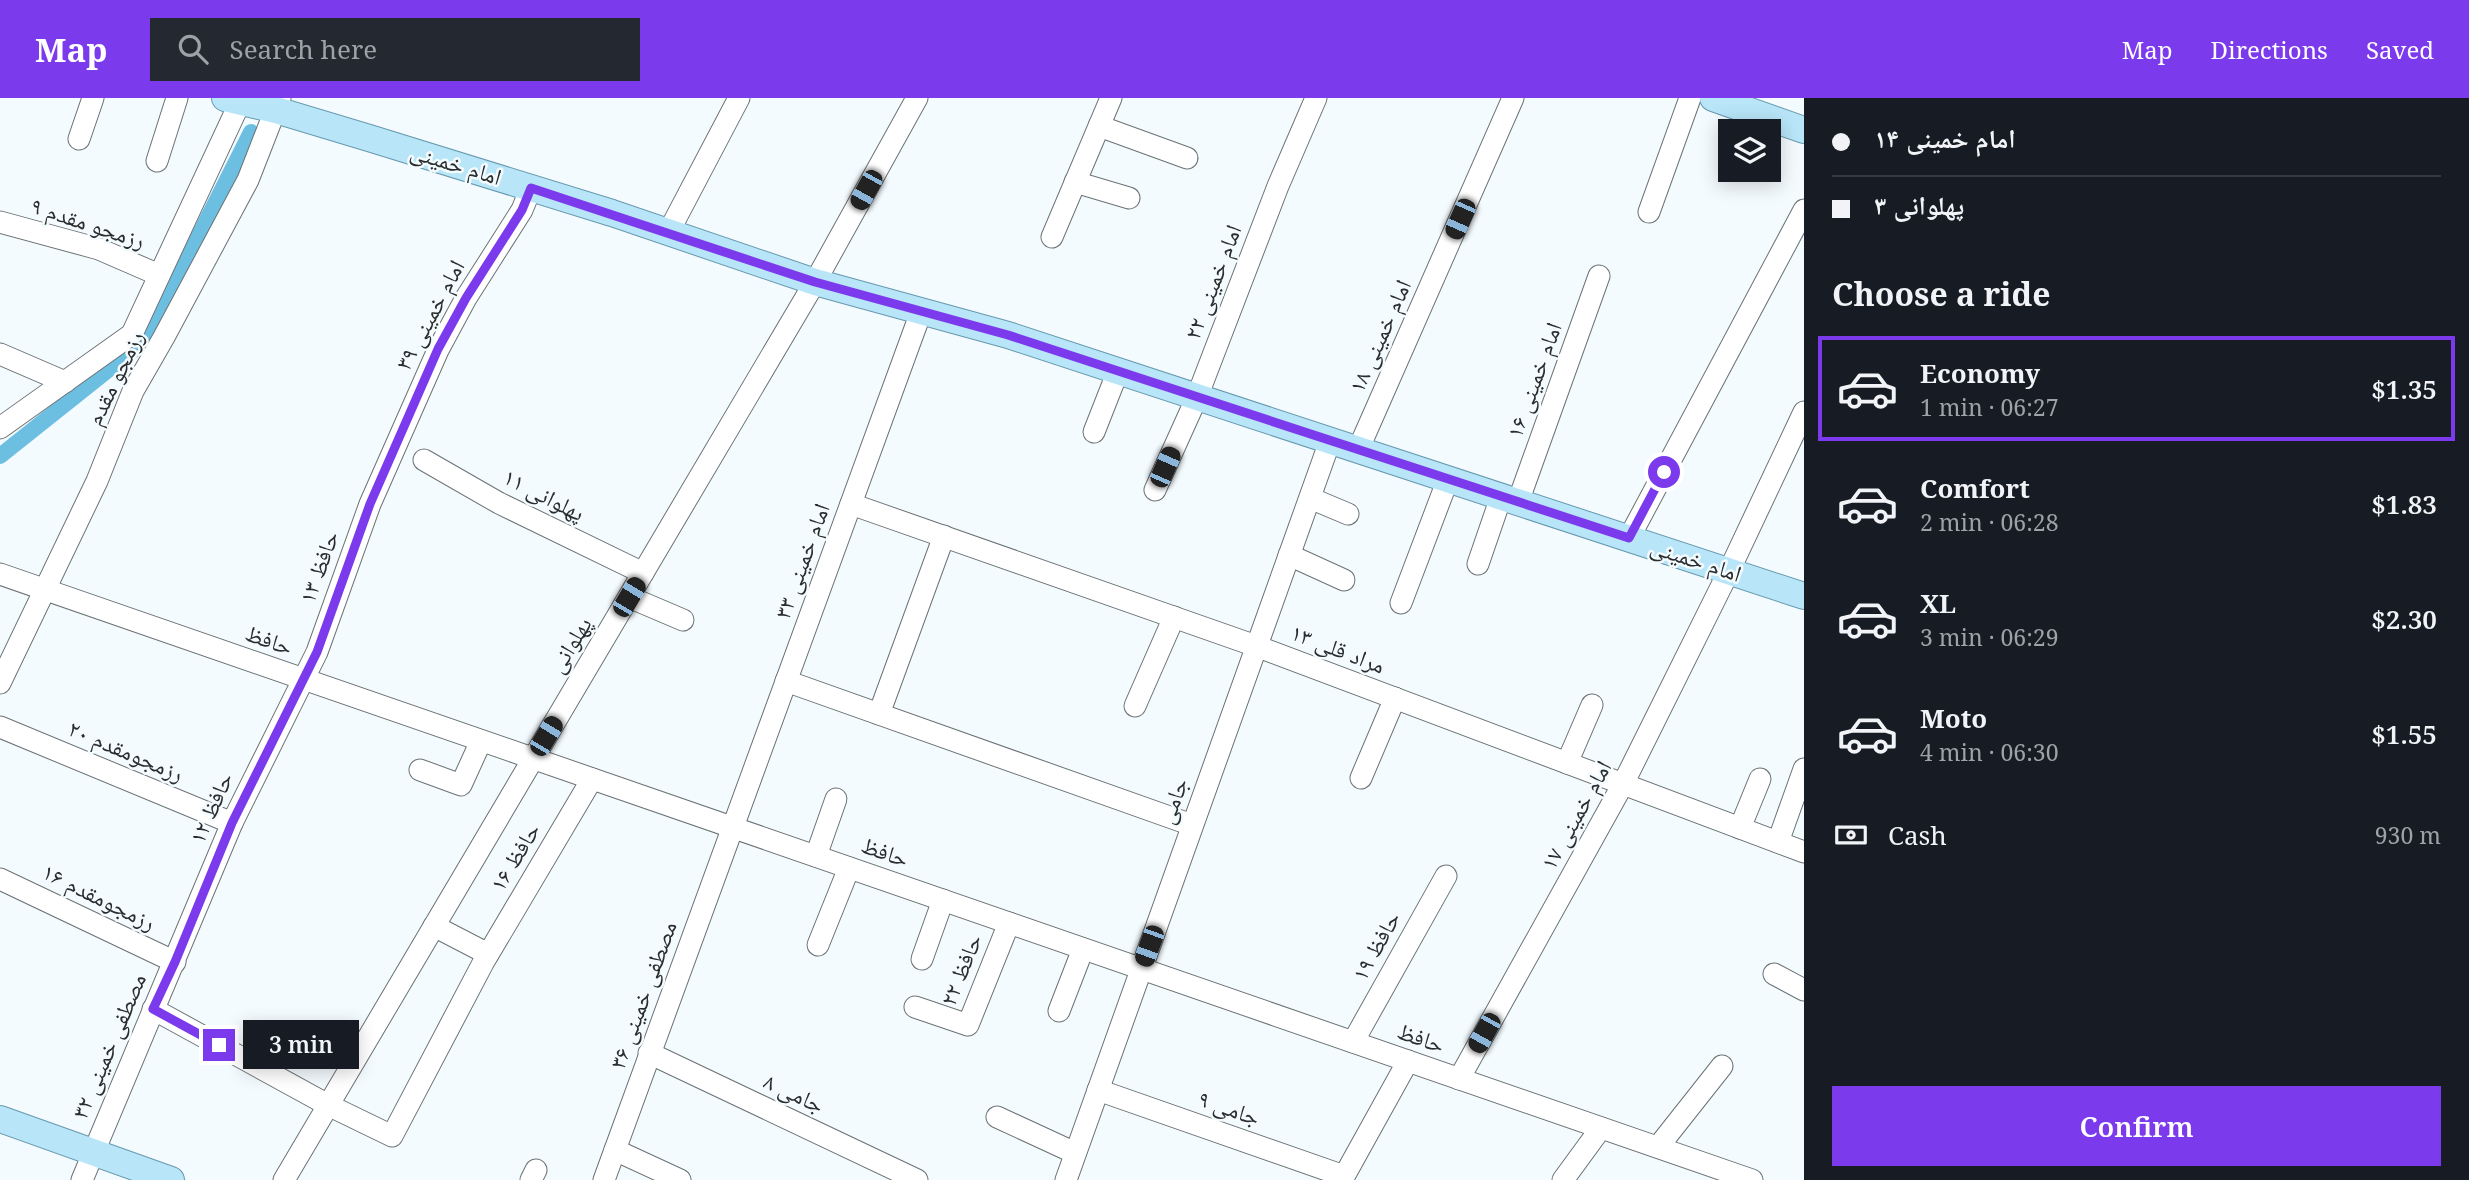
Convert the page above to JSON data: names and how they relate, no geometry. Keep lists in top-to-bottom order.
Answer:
{
  "streets": {
    "main road": ["امام خمینی"],
    "street": [
      "رزمجو مقدم ۹",
      "امام خمینی ۲۲",
      "امام خمینی ۳۹",
      "امام خمینی ۱۸",
      "رزمجو مقدم",
      "امام خمینی ۱۶",
      "پهلوانی ۱۱",
      "امام خمینی ۳۳",
      "حافظ ۱۳",
      "حافظ",
      "پهلوانی",
      "مراد قلی ۱۳",
      "رزمجومقدم ۲۰",
      "جامی",
      "حافظ ۱۲",
      "امام خمینی ۱۷",
      "حافظ ۱۶",
      "رزمجومقدم ۱۶",
      "حافظ ۱۹",
      "حافظ ۲۲",
      "مصطفی خمینی ۳۶",
      "مصطفی خمینی ۳۲",
      "جامی ۸",
      "جامی ۹"
    ]
  },
  "crossings": [
    ["امام خمینی", "امام خمینی ۲۲"],
    ["امام خمینی", "امام خمینی ۳۹"],
    ["امام خمینی", "امام خمینی ۱۸"],
    ["امام خمینی", "رزمجو مقدم"],
    ["امام خمینی", "امام خمینی ۱۶"],
    ["امام خمینی", "امام خمینی ۳۳"],
    ["امام خمینی", "پهلوانی"],
    ["امام خمینی", "جامی"],
    ["امام خمینی", "امام خمینی ۱۷"],
    ["رزمجو مقدم ۹", "رزمجو مقدم"],
    ["امام خمینی ۳۹", "حافظ ۱۳"],
    ["رزمجو مقدم", "حافظ"],
    ["پهلوانی ۱۱", "پهلوانی"],
    ["امام خمینی ۳۳", "حافظ"],
    ["امام خمینی ۳۳", "مراد قلی ۱۳"],
    ["امام خمینی ۳۳", "مصطفی خمینی ۳۶"],
    ["حافظ ۱۳", "حافظ"],
    ["حافظ ۱۳", "حافظ ۱۲"],
    ["حافظ", "پهلوانی"],
    ["حافظ", "جامی"],
    ["حافظ", "حافظ ۱۲"],
    ["حافظ", "امام خمینی ۱۷"],
    ["حافظ", "حافظ ۱۶"],
    ["حافظ", "حافظ ۱۹"],
    ["حافظ", "حافظ ۲۲"],
    ["حافظ", "مصطفی خمینی ۳۶"],
    ["پهلوانی", "حافظ ۱۶"],
    ["مراد قلی ۱۳", "جامی"],
    ["مراد قلی ۱۳", "امام خمینی ۱۷"],
    ["رزمجومقدم ۲۰", "حافظ ۱۲"],
    ["جامی", "جامی ۹"],
    ["حافظ ۱۲", "رزمجومقدم ۱۶"],
    ["حافظ ۱۲", "مصطفی خمینی ۳۲"],
    ["رزمجومقدم ۱۶", "مصطفی خمینی ۳۲"],
    ["مصطفی خمینی ۳۶", "جامی ۸"]
  ],
  "page": {
    "header": "Map",
    "search": "Search here",
    "nav": ["Map", "Directions", "Saved"],
    "banner": ["امام خمینی ۱۴", "پهلوانی ۳"],
    "heading": "Choose a ride",
    "list": [
      {
        "name": "Economy",
        "note": "1 min · 06:27",
        "value": "$1.35"
      },
      {
        "name": "Comfort",
        "note": "2 min · 06:28",
        "value": "$1.83"
      },
      {
        "name": "XL",
        "note": "3 min · 06:29",
        "value": "$2.30"
      },
      {
        "name": "Moto",
        "note": "4 min · 06:30",
        "value": "$1.55"
      }
    ],
    "pay": ["Cash", "930 m"],
    "bubble": "3 min",
    "buttons": "Confirm"
  }
}
